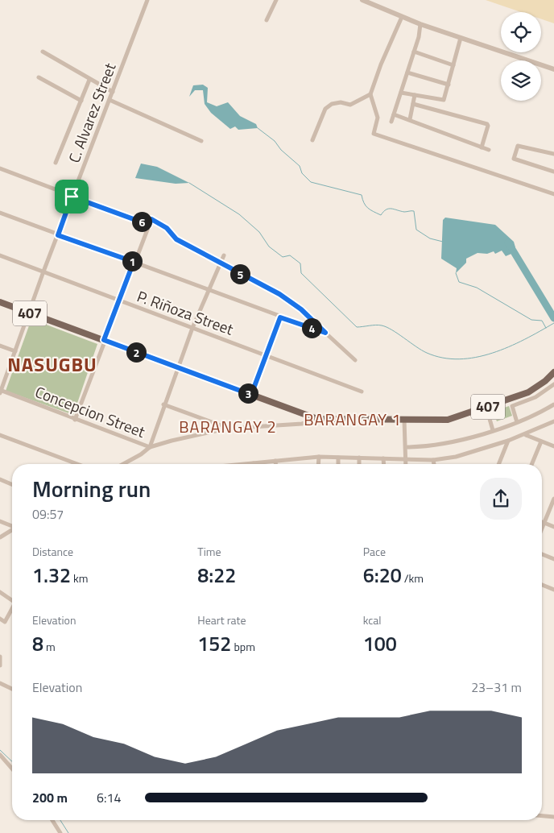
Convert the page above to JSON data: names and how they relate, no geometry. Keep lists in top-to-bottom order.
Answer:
{
  "streets": {
    "main road": ["407"],
    "street": ["C. Alvarez Street", "P. Riñoza Street", "Concepcion Street"]
  },
  "crossings": [
    ["C. Alvarez Street", "P. Riñoza Street"],
    ["C. Alvarez Street", "407"],
    ["C. Alvarez Street", "Concepcion Street"]
  ],
  "districts": ["NASUGBU", "BARANGAY 1", "BARANGAY 2"],
  "page": {
    "pins": [
      "6",
      "1",
      "5",
      "4",
      "2",
      "3"
    ],
    "heading": ["Morning run", "09:57"],
    "stats": [
      ["Distance", "1.32 km"],
      ["Time", "8:22"],
      ["Pace", "6:20 /km"],
      ["Elevation", "8 m"],
      ["Heart rate", "152 bpm"],
      ["kcal", "100"]
    ],
    "chart": ["Elevation", "23–31 m"],
    "list": [
      {
        "name": "200 m",
        "note": "6:14"
      }
    ]
  }
}
